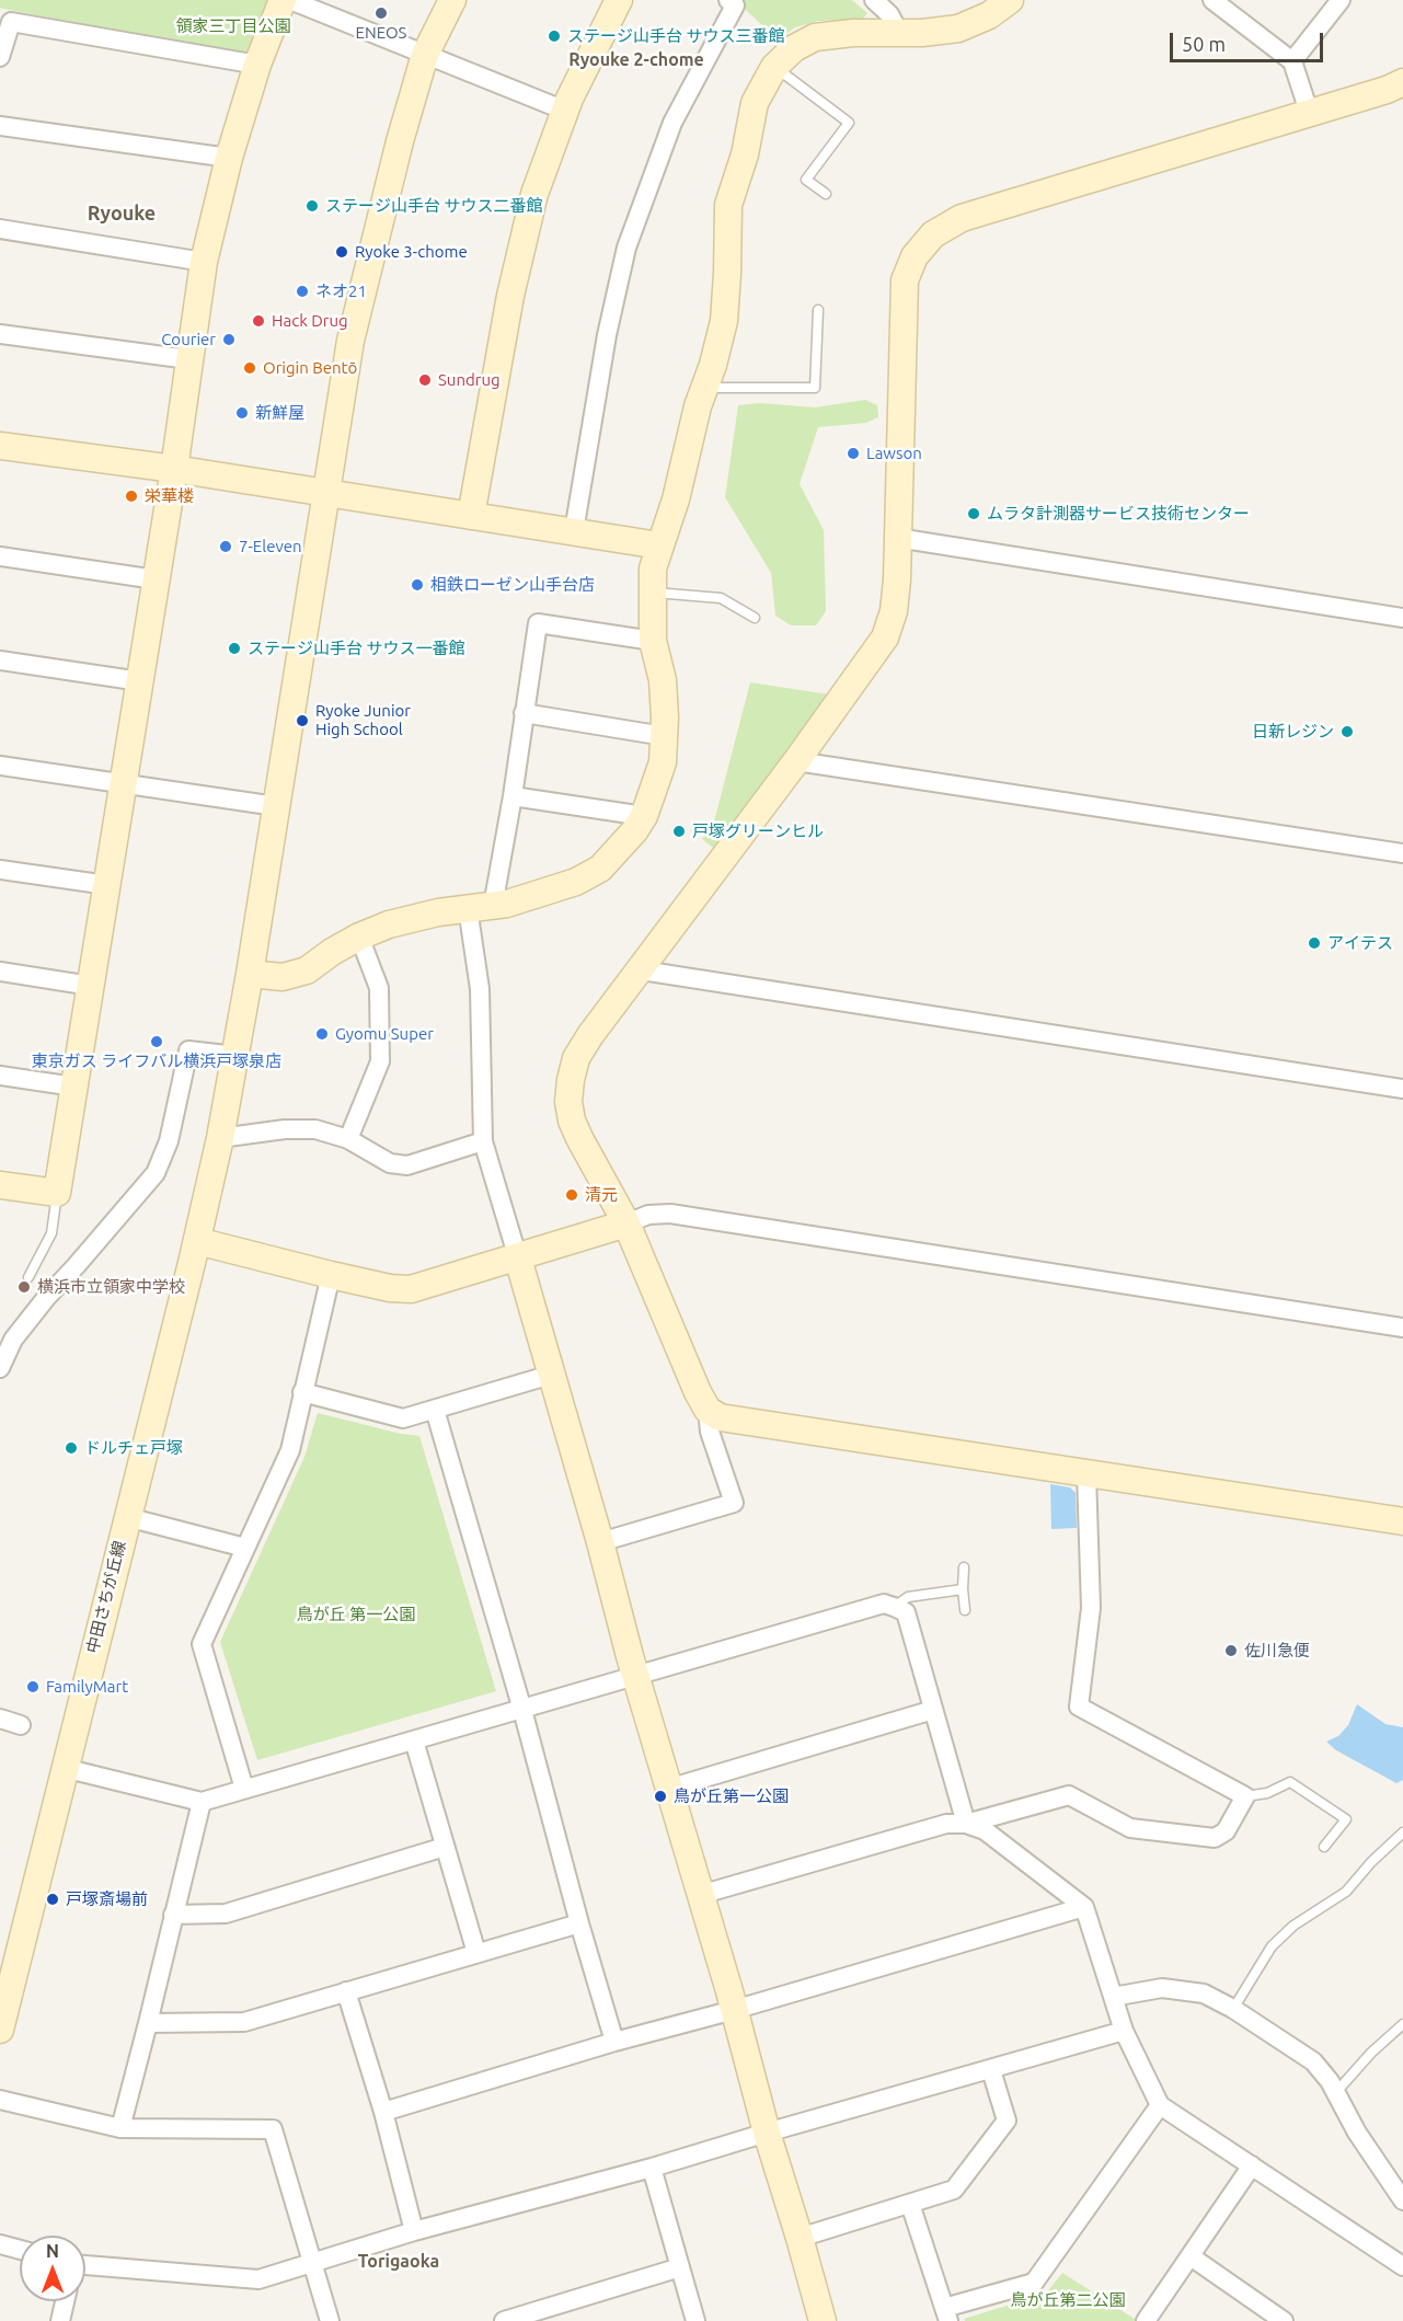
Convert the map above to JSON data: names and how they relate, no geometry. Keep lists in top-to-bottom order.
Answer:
{
  "streets": {
    "street": ["中田さちが丘線"]
  },
  "districts": ["Ryouke 2-chome", "Ryouke", "Torigaoka"],
  "parks": ["領家三丁目公園", "鳥が丘 第一公園", "鳥が丘第二公園"],
  "places": [
    "ENEOS",
    "ステージ山手台 サウス三番館",
    "ステージ山手台 サウス二番館",
    "Ryoke 3-chome",
    "ネオ21",
    "Hack Drug",
    "Courier",
    "Origin Bentō",
    "Sundrug",
    "新鮮屋",
    "Lawson",
    "栄華楼",
    "ムラタ計測器サービス技術センター",
    "7-Eleven",
    "相鉄ローゼン山手台店",
    "ステージ山手台 サウス一番館",
    "Ryoke Junior High School",
    "日新レジン",
    "戸塚グリーンヒル",
    "アイテス",
    "Gyomu Super",
    "東京ガス ライフバル横浜戸塚泉店",
    "清元",
    "横浜市立領家中学校",
    "ドルチェ戸塚",
    "佐川急便",
    "FamilyMart",
    "鳥が丘第一公園",
    "戸塚斎場前"
  ],
  "scale_bar": "50 m",
  "north": "top"
}
